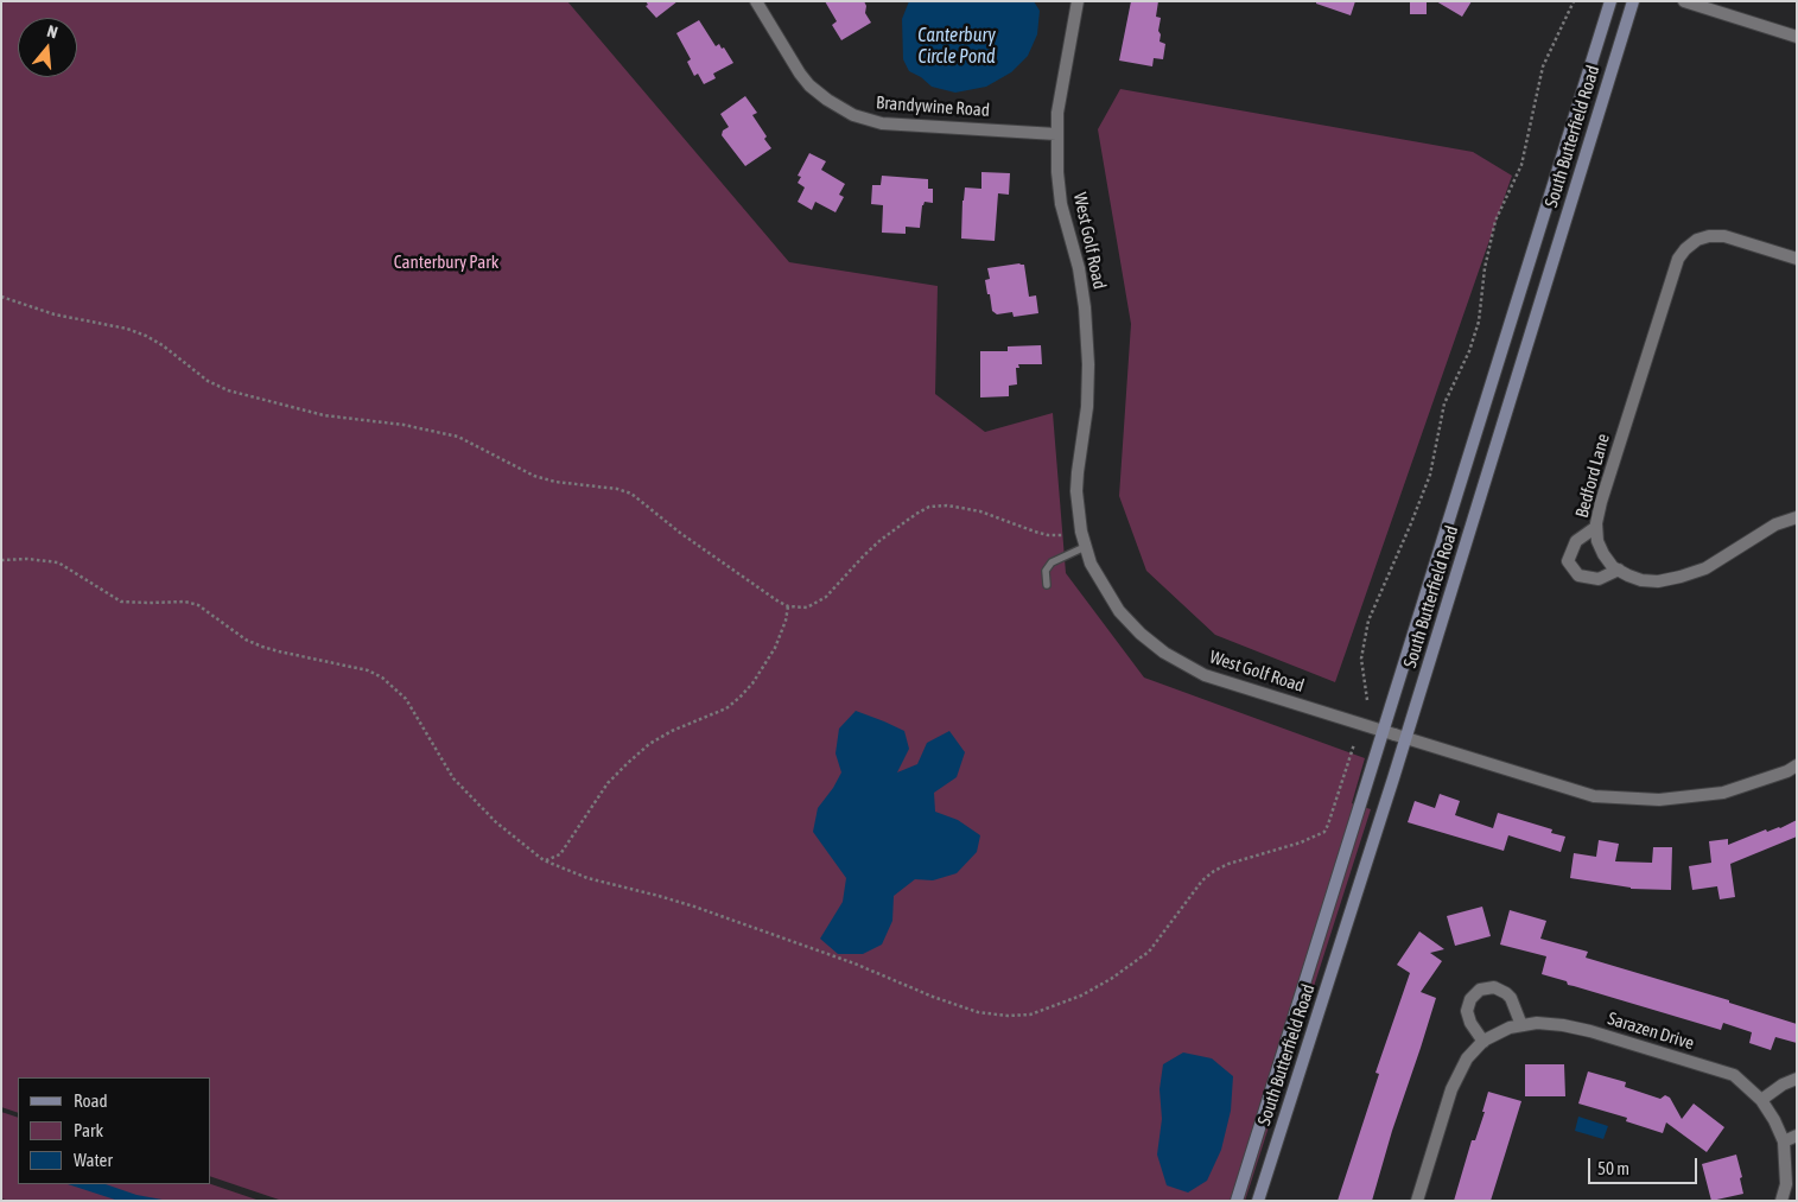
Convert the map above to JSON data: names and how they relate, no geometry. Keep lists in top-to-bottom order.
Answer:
{
  "streets": {
    "main road": ["South Butterfield Road"],
    "street": [
      "Brandywine Road",
      "West Golf Road",
      "Bedford Lane",
      "Sarazen Drive"
    ]
  },
  "crossings": [
    ["Brandywine Road", "West Golf Road"],
    ["South Butterfield Road", "West Golf Road"]
  ],
  "water": ["Canterbury Circle Pond"],
  "parks": ["Canterbury Park"],
  "legend": ["Road", "Park", "Water"],
  "scale_bar": "50 m",
  "north": "top"
}
